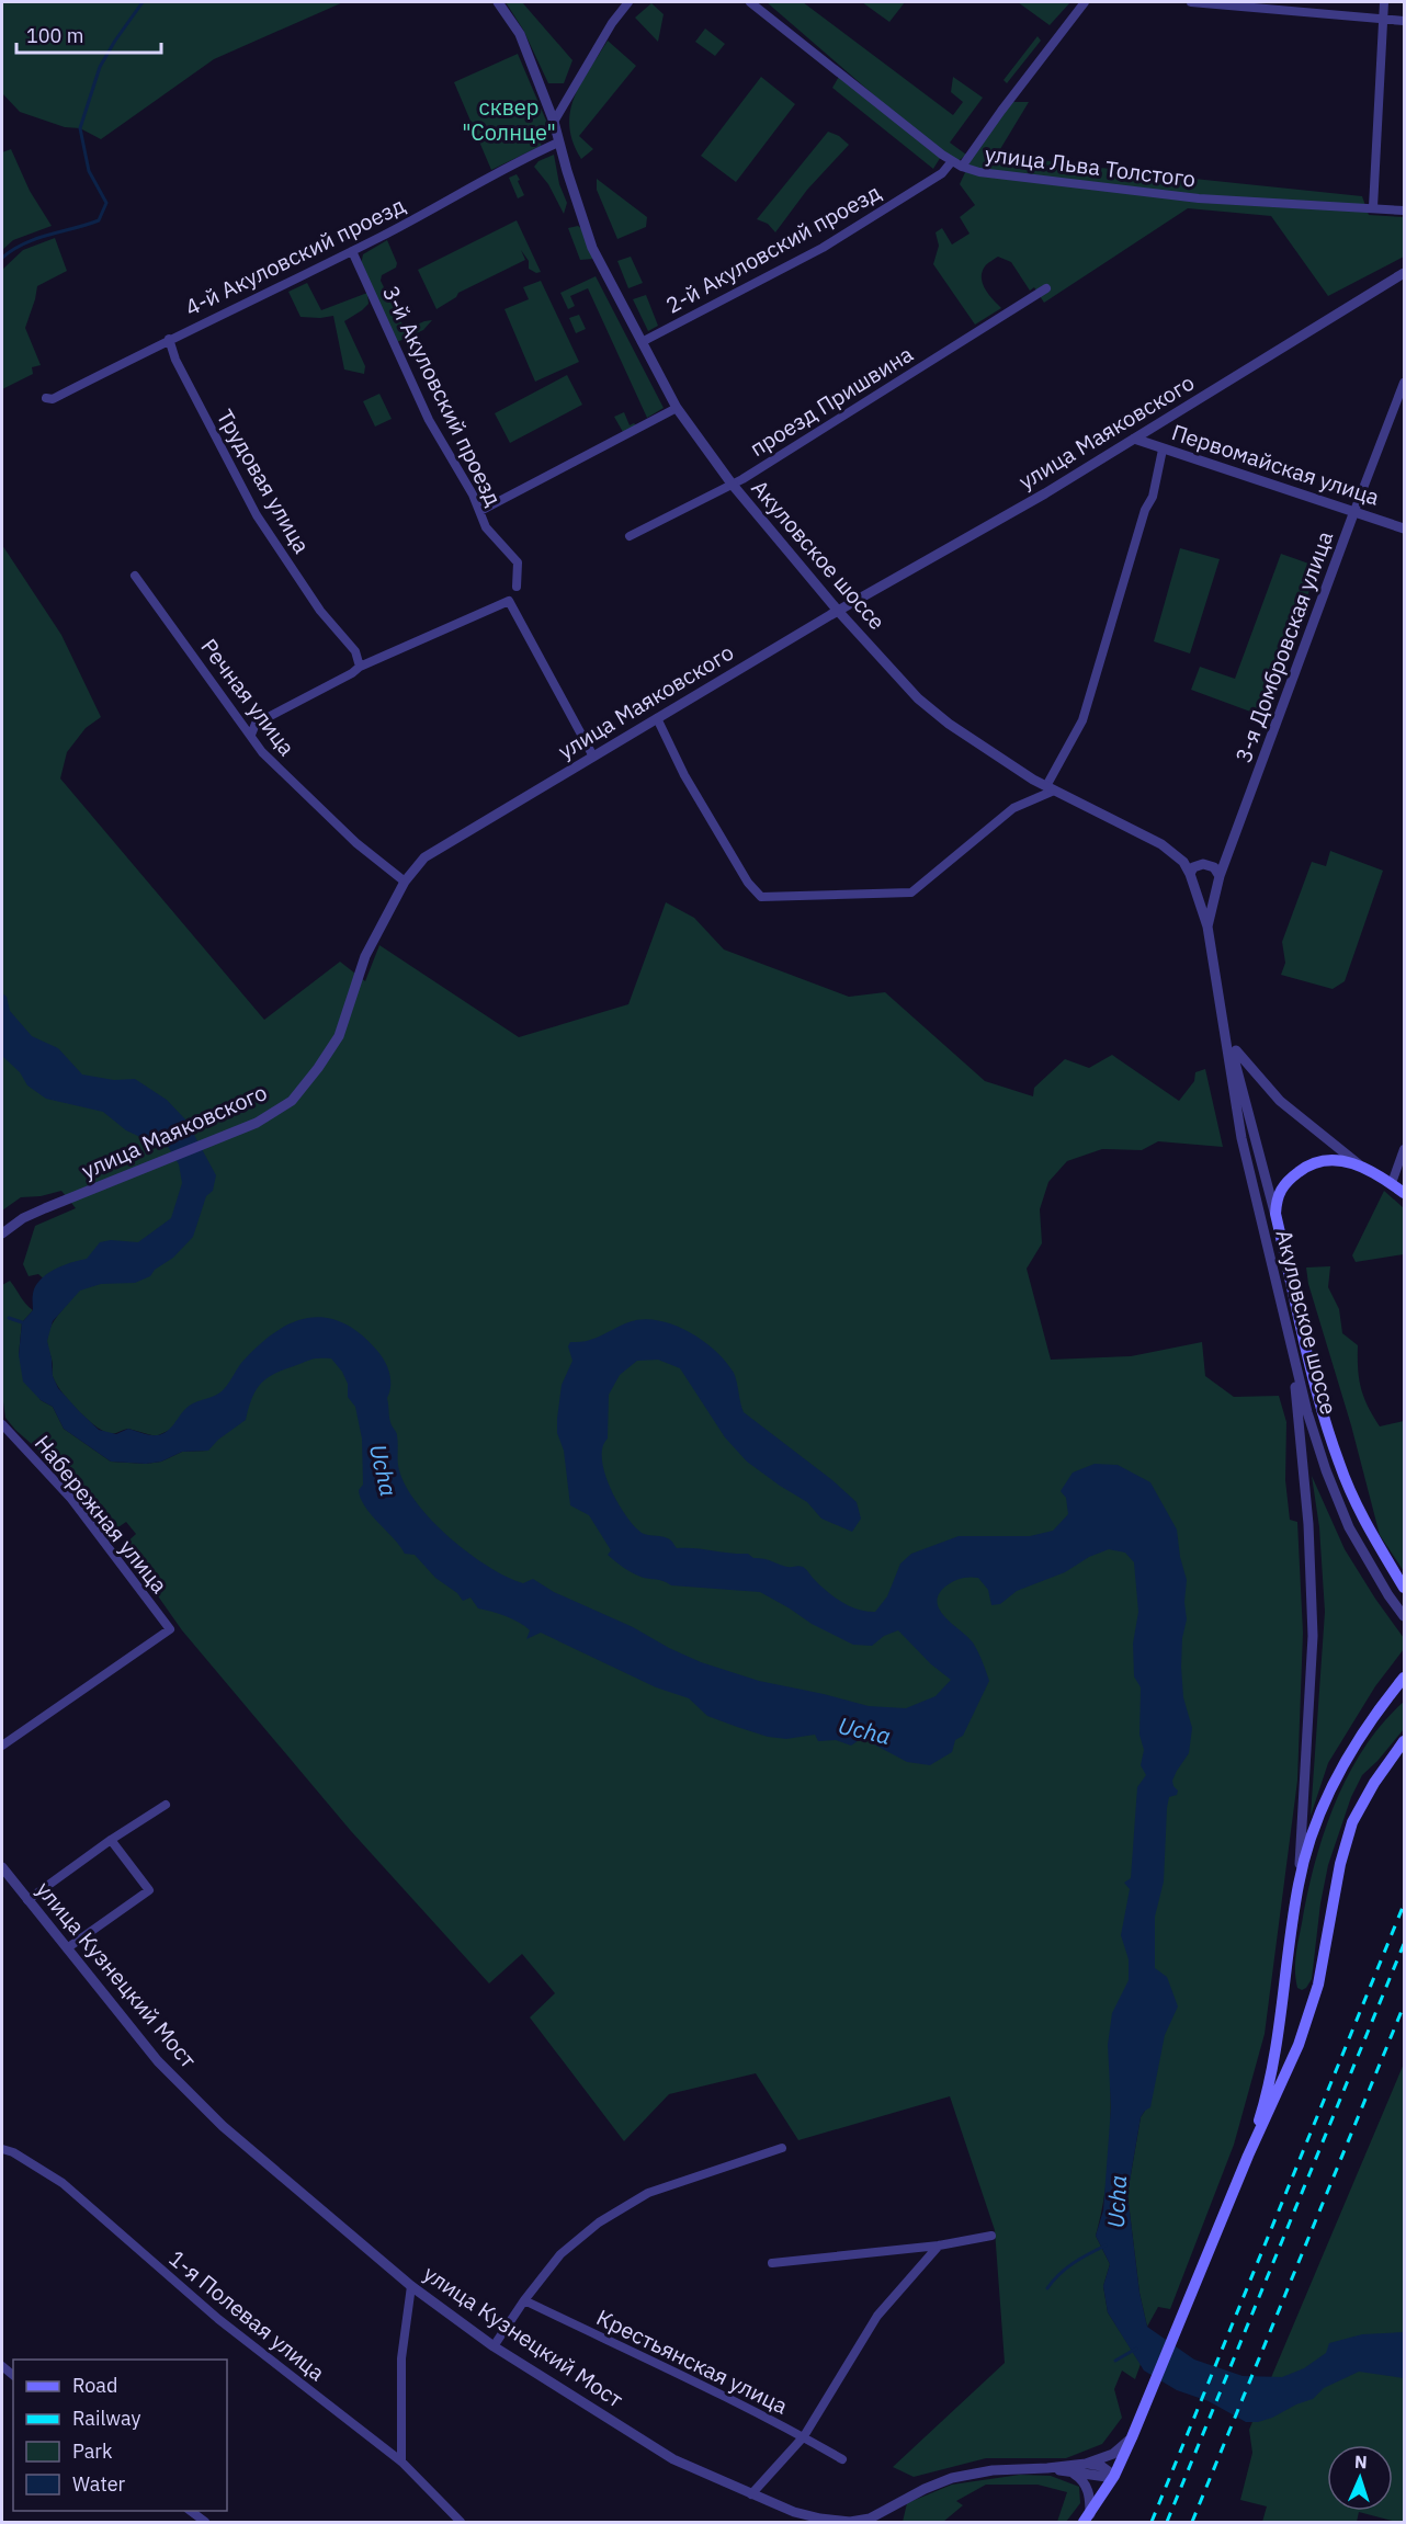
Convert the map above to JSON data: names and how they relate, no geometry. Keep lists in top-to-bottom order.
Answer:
{
  "streets": {
    "main road": ["Акуловское шоссе"],
    "street": [
      "улица Льва Толстого",
      "2-й Акуловский проезд",
      "4-й Акуловский проезд",
      "3-й Акуловский проезд",
      "проезд Пришвина",
      "улица Маяковского",
      "Первомайская улица",
      "Трудовая улица",
      "3-я Домбровская улица",
      "Речная улица",
      "Набережная улица",
      "улица Кузнецкий Мост",
      "1-я Полевая улица",
      "Крестьянская улица"
    ]
  },
  "crossings": [
    ["улица Льва Толстого", "2-й Акуловский проезд"],
    ["2-й Акуловский проезд", "Акуловское шоссе"],
    ["4-й Акуловский проезд", "3-й Акуловский проезд"],
    ["4-й Акуловский проезд", "Трудовая улица"],
    ["4-й Акуловский проезд", "Акуловское шоссе"],
    ["проезд Пришвина", "Акуловское шоссе"],
    ["улица Маяковского", "Первомайская улица"],
    ["улица Маяковского", "Акуловское шоссе"],
    ["улица Маяковского", "Речная улица"],
    ["Первомайская улица", "3-я Домбровская улица"],
    ["Акуловское шоссе", "3-я Домбровская улица"]
  ],
  "water": ["Ucha"],
  "parks": ["сквер \"Солнце\""],
  "legend": [
    "Road",
    "Railway",
    "Park",
    "Water"
  ],
  "scale_bar": "100 m",
  "north": "top"
}
